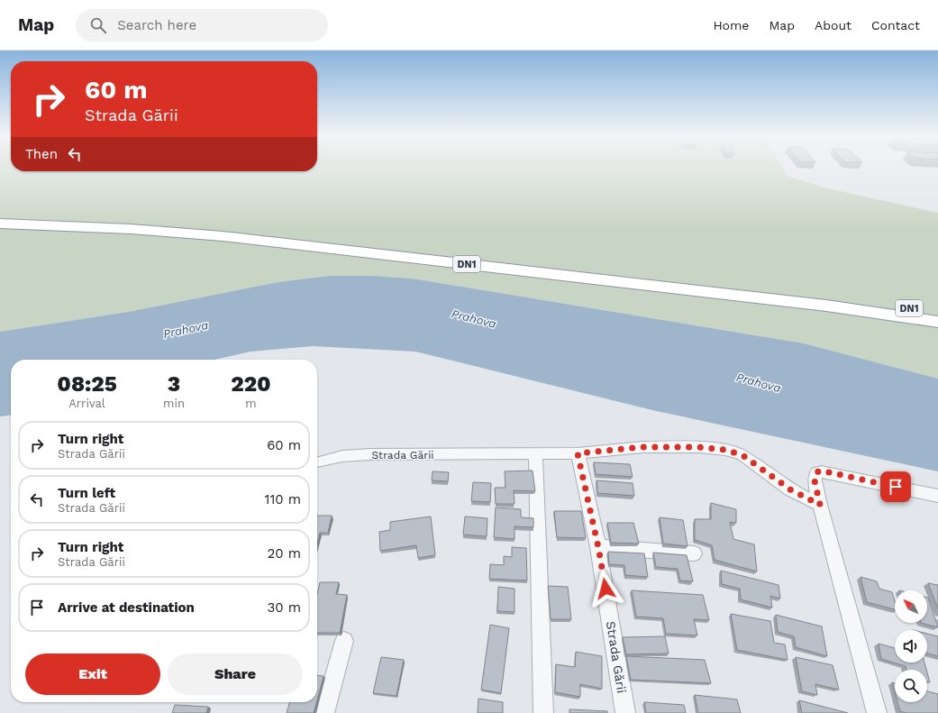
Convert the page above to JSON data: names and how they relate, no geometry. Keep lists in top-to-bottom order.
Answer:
{
  "streets": {
    "highway": ["DN1"],
    "street": ["Strada Gării"]
  },
  "water": ["Prahova"],
  "north": "top left",
  "page": {
    "header": "Map",
    "search": "Search here",
    "nav": [
      "Home",
      "Map",
      "About",
      "Contact"
    ],
    "turn": ["60 m", "Strada Gării"],
    "then": "Then",
    "eta": [
      "08:25",
      "Arrival",
      "3",
      "min",
      "220",
      "m"
    ],
    "list": [
      {
        "name": "Turn right",
        "note": "Strada Gării",
        "value": "60 m"
      },
      {
        "name": "Turn left",
        "note": "Strada Gării",
        "value": "110 m"
      },
      {
        "name": "Turn right",
        "note": "Strada Gării",
        "value": "20 m"
      },
      {
        "name": "Arrive at destination",
        "value": "30 m"
      }
    ],
    "buttons": ["Exit", "Share"]
  }
}
